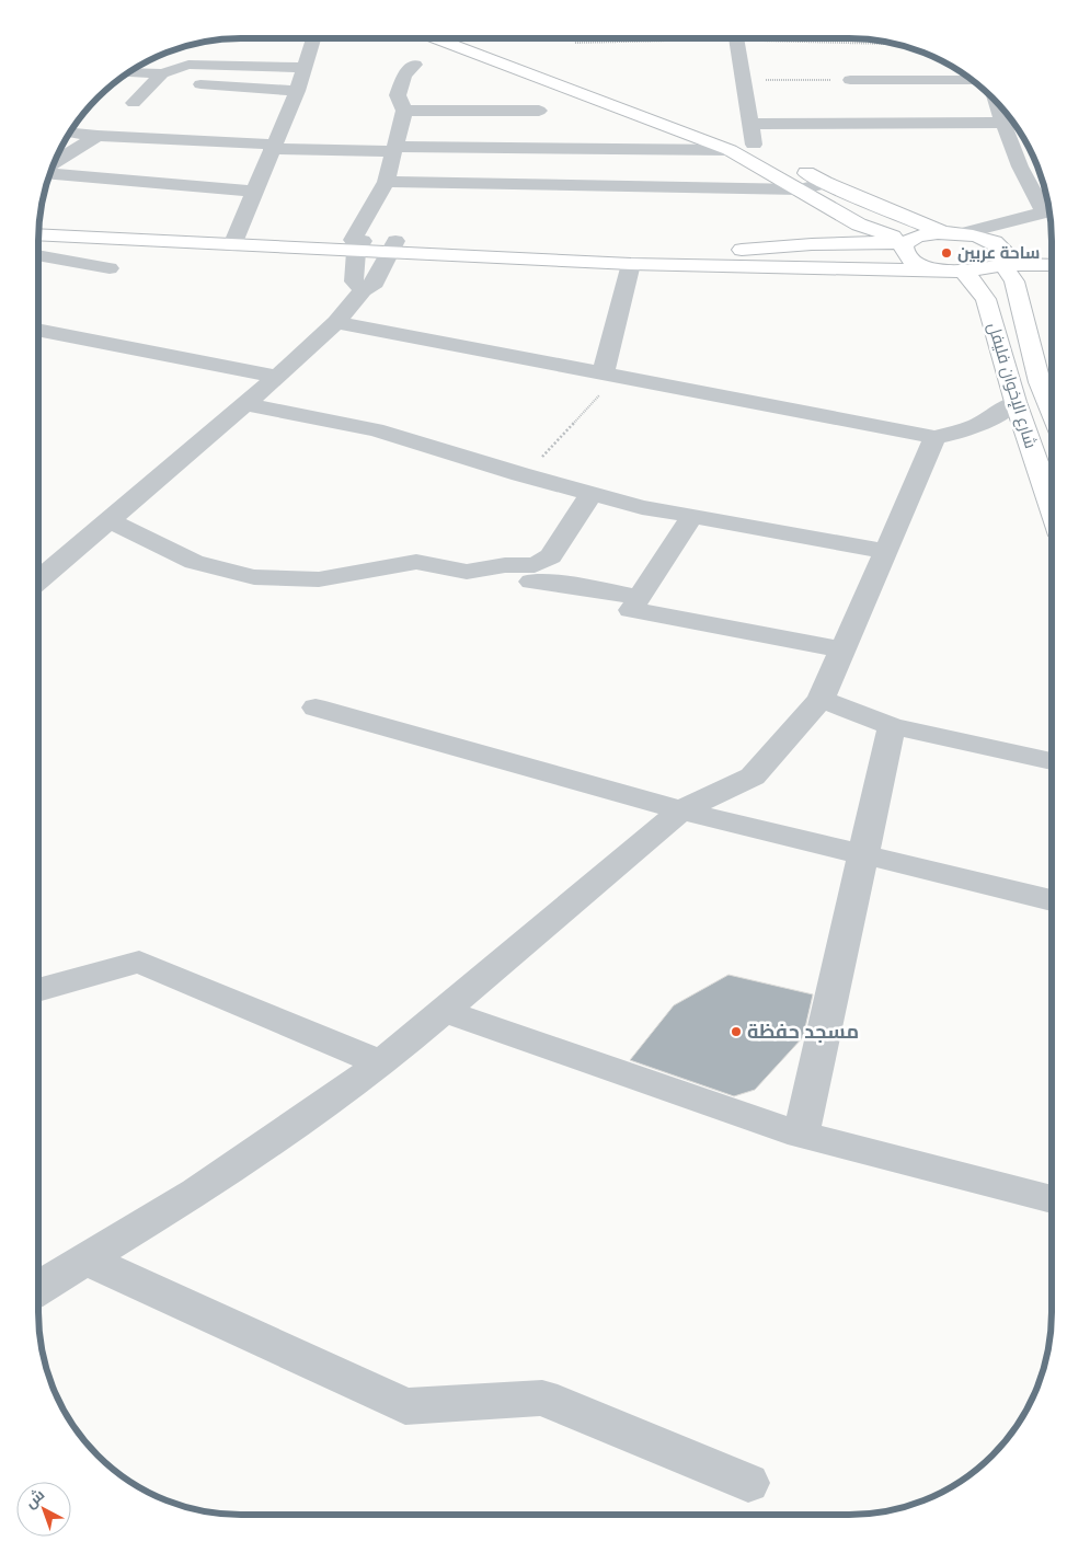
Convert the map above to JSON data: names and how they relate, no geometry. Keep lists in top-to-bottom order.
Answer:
{
  "streets": {
    "main road": ["شارع الإخوان فليفل"]
  },
  "places": ["ساحة عربين", "مسجد حفظة"],
  "north": "top left"
}
